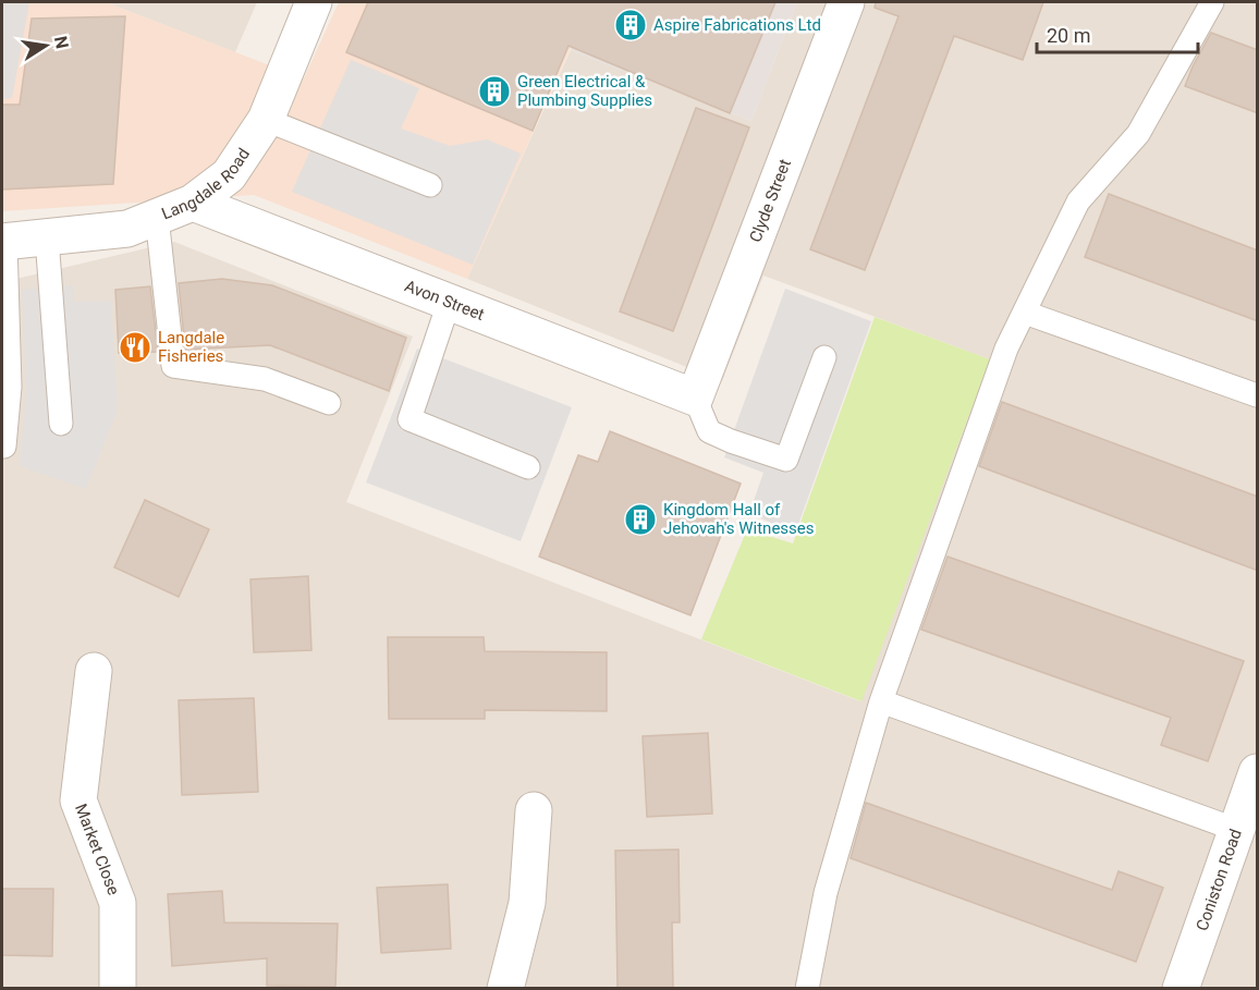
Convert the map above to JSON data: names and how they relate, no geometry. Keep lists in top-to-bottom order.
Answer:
{
  "streets": {
    "street": [
      "Langdale Road",
      "Clyde Street",
      "Avon Street",
      "Market Close",
      "Coniston Road"
    ]
  },
  "crossings": [
    ["Langdale Road", "Avon Street"],
    ["Clyde Street", "Avon Street"]
  ],
  "places": {
    "building": ["Aspire Fabrications Ltd", "Green Electrical & Plumbing Supplies", "Kingdom Hall of Jehovah's Witnesses"],
    "restaurant": ["Langdale Fisheries"]
  },
  "scale_bar": "20 m",
  "north": "right"
}
